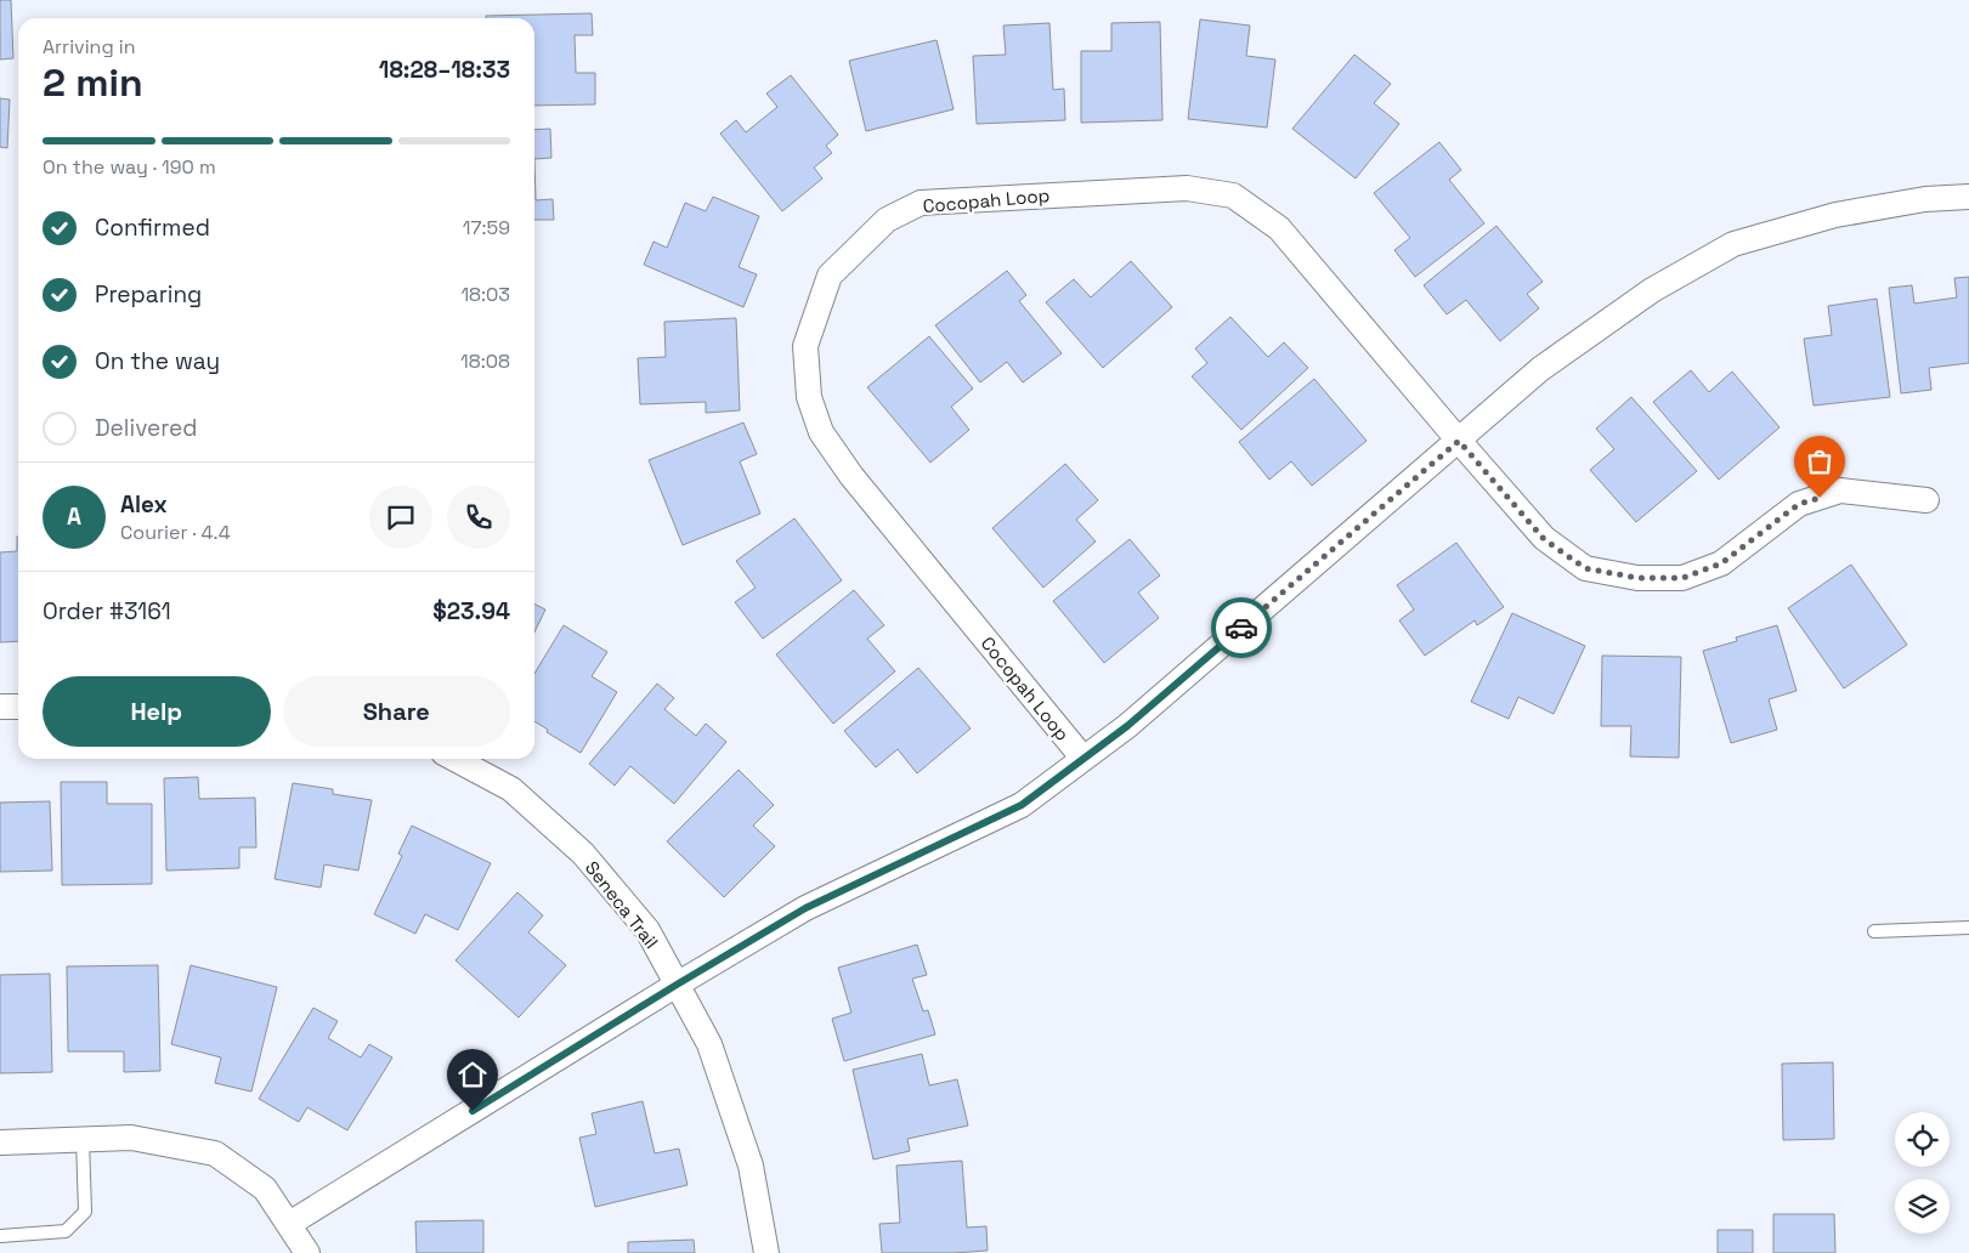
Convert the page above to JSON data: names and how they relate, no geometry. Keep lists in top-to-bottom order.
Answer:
{
  "streets": {
    "street": ["Cocopah Loop", "Seneca Trail"]
  },
  "page": {
    "heading": ["2 min", "Arriving in", "18:28–18:33"],
    "panel": [
      "Alex",
      "Courier · 4.4",
      "Order #3161",
      "$23.94"
    ],
    "bar": "On the way · 190 m",
    "list": [
      ["Confirmed", "17:59"],
      ["Preparing", "18:03"],
      ["On the way", "18:08"],
      "Delivered"
    ],
    "round": "A",
    "buttons": ["Help", "Share"]
  }
}
